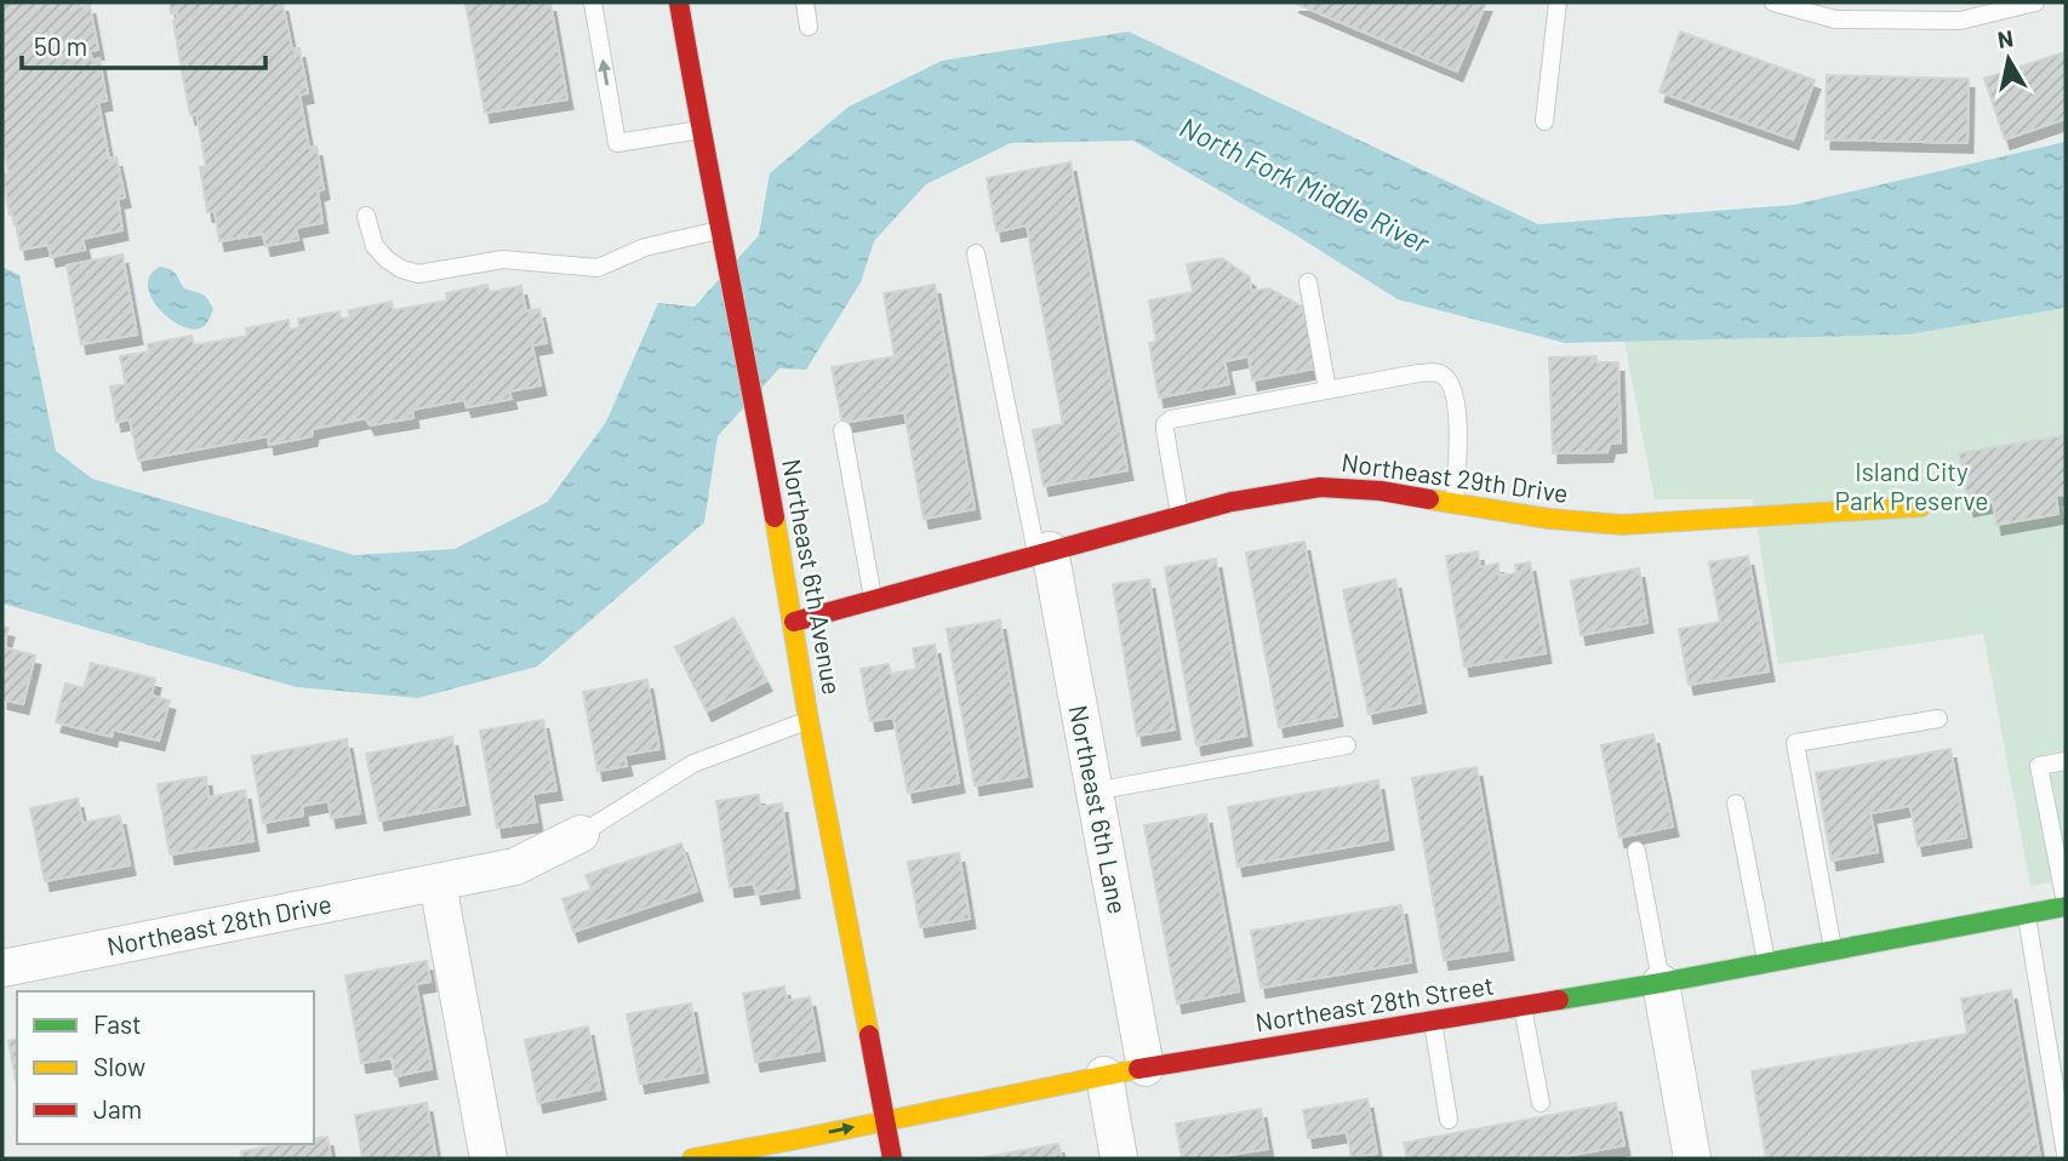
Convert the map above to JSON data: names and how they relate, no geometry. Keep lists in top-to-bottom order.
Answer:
{
  "streets": {
    "street": [
      "Northeast 29th Drive",
      "Northeast 6th Avenue",
      "Northeast 6th Lane",
      "Northeast 28th Drive",
      "Northeast 28th Street"
    ]
  },
  "crossings": [
    ["Northeast 29th Drive", "Northeast 6th Avenue"],
    ["Northeast 29th Drive", "Northeast 6th Lane"],
    ["Northeast 6th Avenue", "Northeast 28th Street"],
    ["Northeast 6th Lane", "Northeast 28th Street"]
  ],
  "water": ["North Fork Middle River"],
  "parks": ["Island City Park Preserve"],
  "legend": ["Fast", "Slow", "Jam"],
  "scale_bar": "50 m",
  "north": "top"
}
